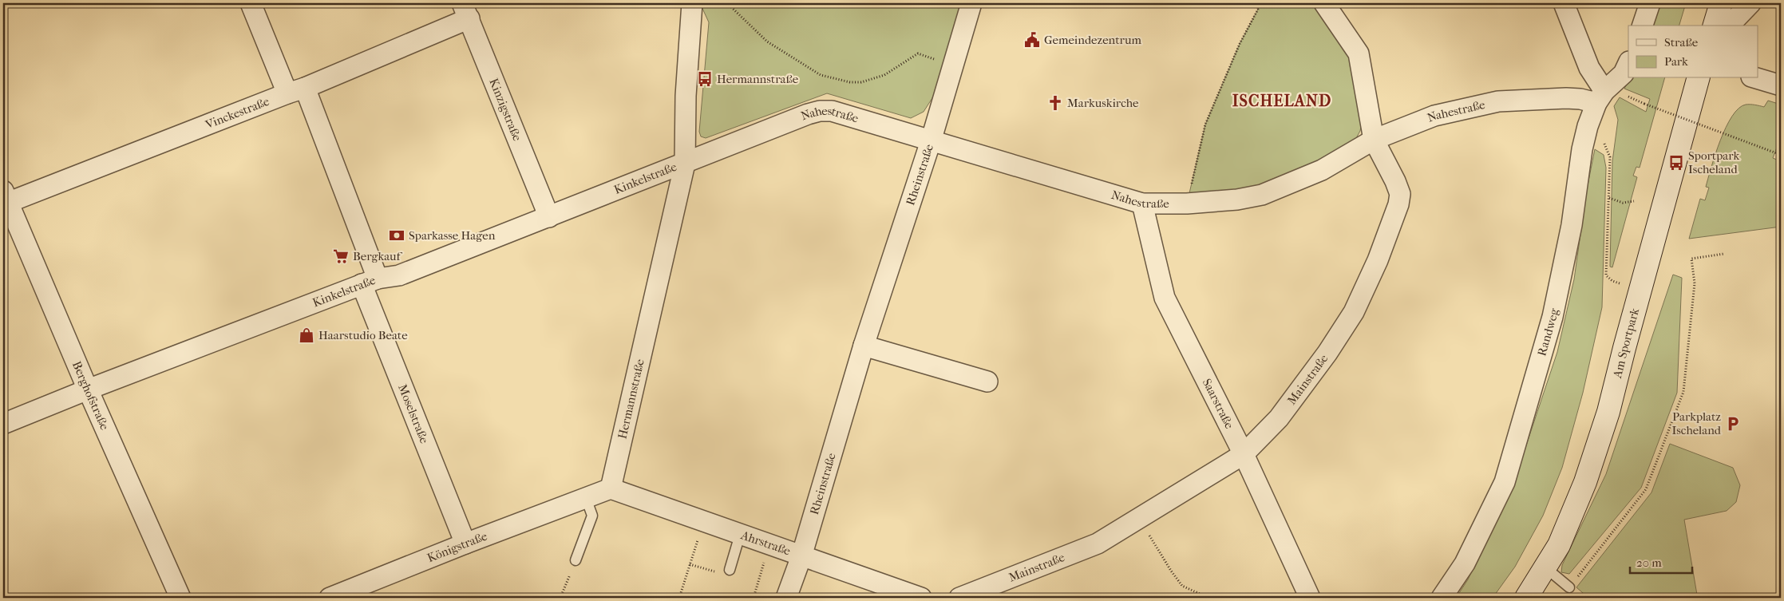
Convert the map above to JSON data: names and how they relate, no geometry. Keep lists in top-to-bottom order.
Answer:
{
  "streets": {
    "main road": ["Am Sportpark"],
    "street": [
      "Kinzigstraße",
      "Nahestraße",
      "Vinckestraße",
      "Rheinstraße",
      "Kinkelstraße",
      "Randweg",
      "Mainstraße",
      "Berghofstraße",
      "Hermannstraße",
      "Saarstraße",
      "Moselstraße",
      "Ahrstraße",
      "Königstraße"
    ]
  },
  "crossings": [
    ["Kinzigstraße", "Vinckestraße"],
    ["Kinzigstraße", "Kinkelstraße"],
    ["Nahestraße", "Rheinstraße"],
    ["Nahestraße", "Kinkelstraße"],
    ["Nahestraße", "Randweg"],
    ["Nahestraße", "Mainstraße"],
    ["Nahestraße", "Hermannstraße"],
    ["Nahestraße", "Saarstraße"],
    ["Vinckestraße", "Berghofstraße"],
    ["Vinckestraße", "Moselstraße"],
    ["Rheinstraße", "Ahrstraße"],
    ["Kinkelstraße", "Berghofstraße"],
    ["Kinkelstraße", "Hermannstraße"],
    ["Kinkelstraße", "Moselstraße"],
    ["Mainstraße", "Saarstraße"],
    ["Hermannstraße", "Ahrstraße"],
    ["Hermannstraße", "Königstraße"],
    ["Moselstraße", "Königstraße"],
    ["Ahrstraße", "Königstraße"]
  ],
  "districts": ["ISCHELAND"],
  "places": {
    "public building": ["Gemeindezentrum"],
    "bus stop": ["Hermannstraße", "Sportpark Ischeland"],
    "church": ["Markuskirche"],
    "bank": ["Sparkasse Hagen"],
    "supermarket": ["Bergkauf"],
    "shop": ["Haarstudio Beate"],
    "parking": ["Parkplatz Ischeland"]
  },
  "legend": ["Straße", "Park"],
  "scale_bar": "20 m"
}
